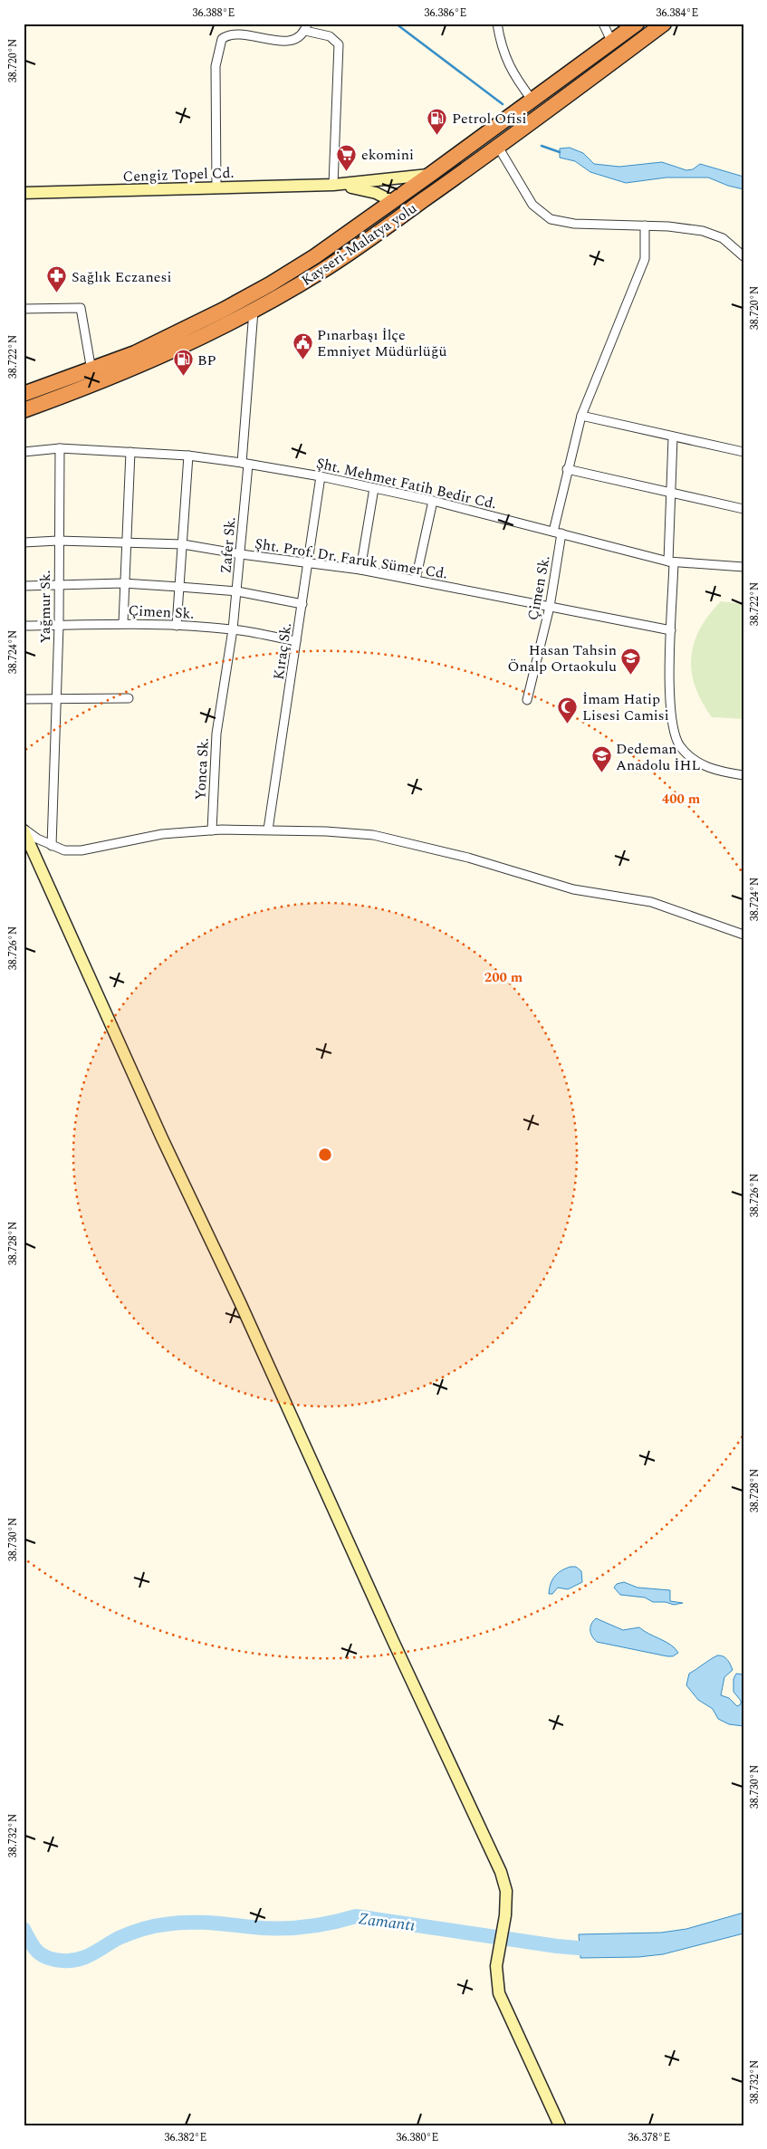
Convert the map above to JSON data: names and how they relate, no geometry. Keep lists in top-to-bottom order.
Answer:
{
  "streets": {
    "highway": ["Kayseri-Malatya yolu"],
    "street": [
      "Cengiz Topel Cd.",
      "Şht. Mehmet Fatih Bedir Cd.",
      "Zafer Sk.",
      "Şht. Prof. Dr. Faruk Sümer Cd.",
      "Çimen Sk.",
      "Yağmur Sk.",
      "Kıraç Sk.",
      "Yonca Sk."
    ]
  },
  "crossings": [
    ["Kayseri-Malatya yolu", "Zafer Sk."],
    ["Şht. Mehmet Fatih Bedir Cd.", "Zafer Sk."],
    ["Şht. Mehmet Fatih Bedir Cd.", "Çimen Sk."],
    ["Şht. Mehmet Fatih Bedir Cd.", "Yağmur Sk."],
    ["Şht. Mehmet Fatih Bedir Cd.", "Kıraç Sk."],
    ["Zafer Sk.", "Şht. Prof. Dr. Faruk Sümer Cd."],
    ["Zafer Sk.", "Çimen Sk."],
    ["Zafer Sk.", "Yonca Sk."],
    ["Şht. Prof. Dr. Faruk Sümer Cd.", "Çimen Sk."],
    ["Şht. Prof. Dr. Faruk Sümer Cd.", "Yağmur Sk."],
    ["Şht. Prof. Dr. Faruk Sümer Cd.", "Kıraç Sk."],
    ["Çimen Sk.", "Yağmur Sk."],
    ["Çimen Sk.", "Kıraç Sk."],
    ["Çimen Sk.", "Yonca Sk."]
  ],
  "water": ["Zamantı"],
  "places": {
    "fuel station": ["Petrol Ofisi", "BP"],
    "supermarket": ["ekomini"],
    "pharmacy": ["Sağlık Eczanesi"],
    "public building": ["Pınarbaşı İlçe Emniyet Müdürlüğü"],
    "school or university": ["Hasan Tahsin Önalp Ortaokulu", "Dedeman Anadolu İHL"],
    "mosque": ["İmam Hatip Lisesi Camisi"]
  },
  "coordinates": [
    "36.388°E",
    "36.386°E",
    "36.384°E",
    "38.720°N",
    "38.722°N",
    "38.724°N",
    "38.726°N",
    "38.728°N",
    "38.730°N",
    "38.732°N",
    "36.382°E",
    "36.380°E",
    "36.378°E"
  ],
  "rings": ["400 m", "200 m"]
}
